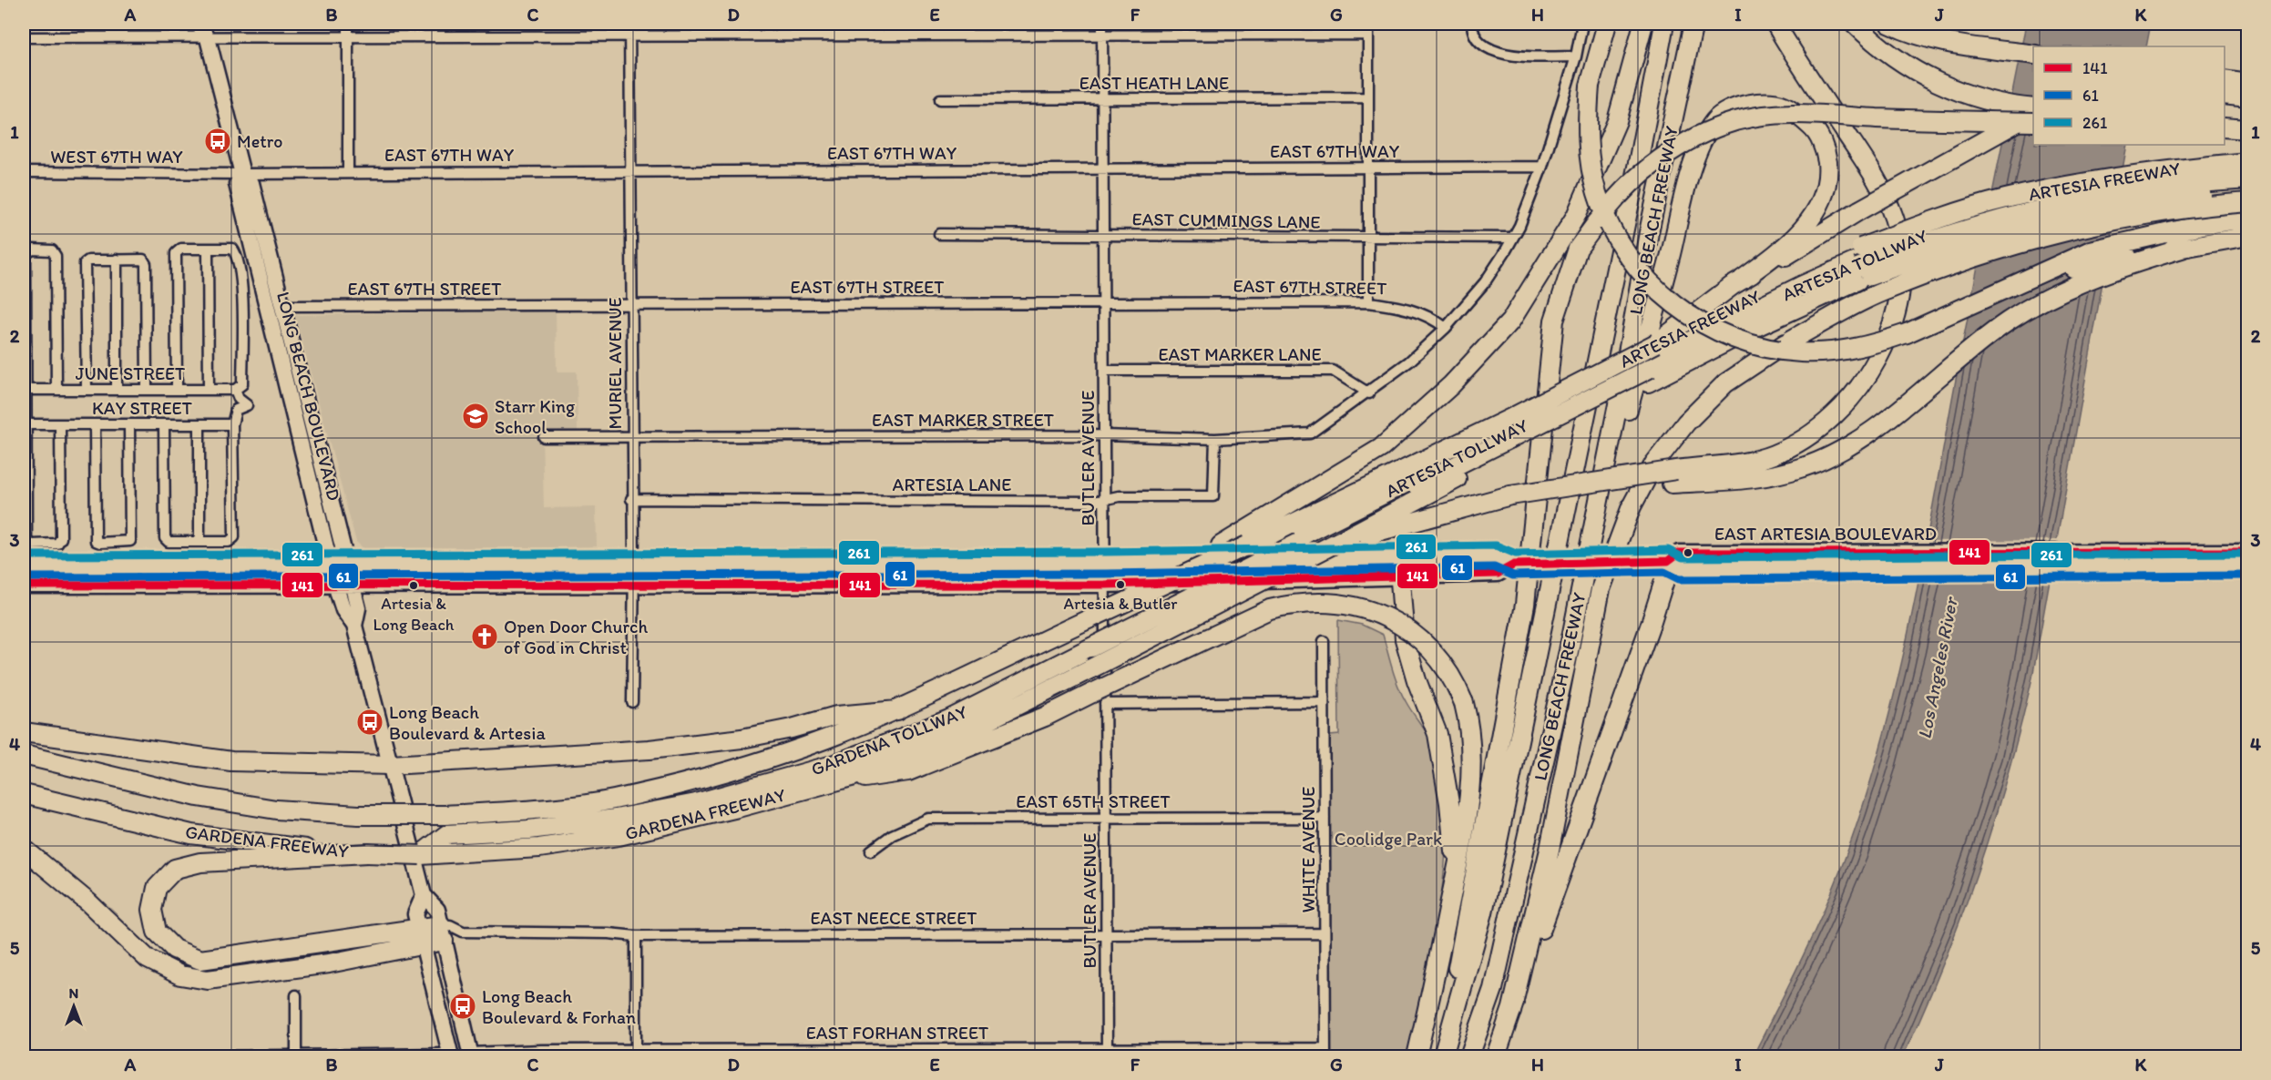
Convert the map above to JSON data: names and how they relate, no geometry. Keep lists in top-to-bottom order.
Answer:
{
  "streets": {
    "highway": [
      "ARTESIA FREEWAY",
      "LONG BEACH FREEWAY",
      "ARTESIA TOLLWAY",
      "GARDENA TOLLWAY",
      "GARDENA FREEWAY"
    ],
    "main road": ["LONG BEACH BOULEVARD", "EAST ARTESIA BOULEVARD"],
    "street": [
      "EAST HEATH LANE",
      "EAST 67TH WAY",
      "WEST 67TH WAY",
      "EAST CUMMINGS LANE",
      "EAST 67TH STREET",
      "EAST MARKER LANE",
      "MURIEL AVENUE",
      "JUNE STREET",
      "KAY STREET",
      "EAST MARKER STREET",
      "BUTLER AVENUE",
      "ARTESIA LANE",
      "EAST 65TH STREET",
      "WHITE AVENUE",
      "EAST NEECE STREET",
      "EAST FORHAN STREET"
    ]
  },
  "crossings": [
    ["EAST HEATH LANE", "BUTLER AVENUE"],
    ["EAST 67TH WAY", "WEST 67TH WAY"],
    ["EAST 67TH WAY", "MURIEL AVENUE"],
    ["EAST 67TH WAY", "LONG BEACH BOULEVARD"],
    ["EAST 67TH WAY", "EAST MARKER STREET"],
    ["EAST 67TH WAY", "BUTLER AVENUE"],
    ["WEST 67TH WAY", "LONG BEACH BOULEVARD"],
    ["ARTESIA FREEWAY", "ARTESIA TOLLWAY"],
    ["ARTESIA FREEWAY", "GARDENA FREEWAY"],
    ["EAST CUMMINGS LANE", "EAST MARKER STREET"],
    ["EAST CUMMINGS LANE", "BUTLER AVENUE"],
    ["ARTESIA TOLLWAY", "GARDENA TOLLWAY"],
    ["EAST 67TH STREET", "MURIEL AVENUE"],
    ["EAST 67TH STREET", "LONG BEACH BOULEVARD"],
    ["EAST 67TH STREET", "EAST MARKER STREET"],
    ["EAST 67TH STREET", "BUTLER AVENUE"],
    ["EAST MARKER LANE", "EAST MARKER STREET"],
    ["EAST MARKER LANE", "BUTLER AVENUE"],
    ["MURIEL AVENUE", "EAST MARKER STREET"],
    ["MURIEL AVENUE", "ARTESIA LANE"],
    ["MURIEL AVENUE", "EAST ARTESIA BOULEVARD"],
    ["LONG BEACH BOULEVARD", "EAST ARTESIA BOULEVARD"],
    ["LONG BEACH BOULEVARD", "EAST NEECE STREET"],
    ["LONG BEACH BOULEVARD", "EAST FORHAN STREET"],
    ["EAST MARKER STREET", "BUTLER AVENUE"],
    ["EAST MARKER STREET", "ARTESIA LANE"],
    ["BUTLER AVENUE", "ARTESIA LANE"],
    ["BUTLER AVENUE", "EAST ARTESIA BOULEVARD"],
    ["BUTLER AVENUE", "EAST 65TH STREET"],
    ["BUTLER AVENUE", "EAST NEECE STREET"],
    ["BUTLER AVENUE", "EAST FORHAN STREET"],
    ["GARDENA TOLLWAY", "GARDENA FREEWAY"],
    ["EAST 65TH STREET", "WHITE AVENUE"],
    ["WHITE AVENUE", "EAST NEECE STREET"],
    ["WHITE AVENUE", "EAST FORHAN STREET"]
  ],
  "water": ["Los Angeles River"],
  "parks": ["Coolidge Park"],
  "places": {
    "bus stop": ["Metro", "Long Beach Boulevard & Artesia", "Long Beach Boulevard & Forhan"],
    "school or university": ["Starr King School"],
    "other": ["Artesia & Butler", "Artesia & Long Beach"],
    "church": ["Open Door Church of God in Christ"]
  },
  "lines": ["transit line 261", "transit line 141", "transit line 61"],
  "legend": ["141", "61", "261"],
  "north": "top",
  "grid": {
    "columns": [
      "A",
      "B",
      "C",
      "D",
      "E",
      "F",
      "G",
      "H",
      "I",
      "J",
      "K"
    ],
    "rows": [
      "1",
      "2",
      "3",
      "4",
      "5"
    ]
  }
}
